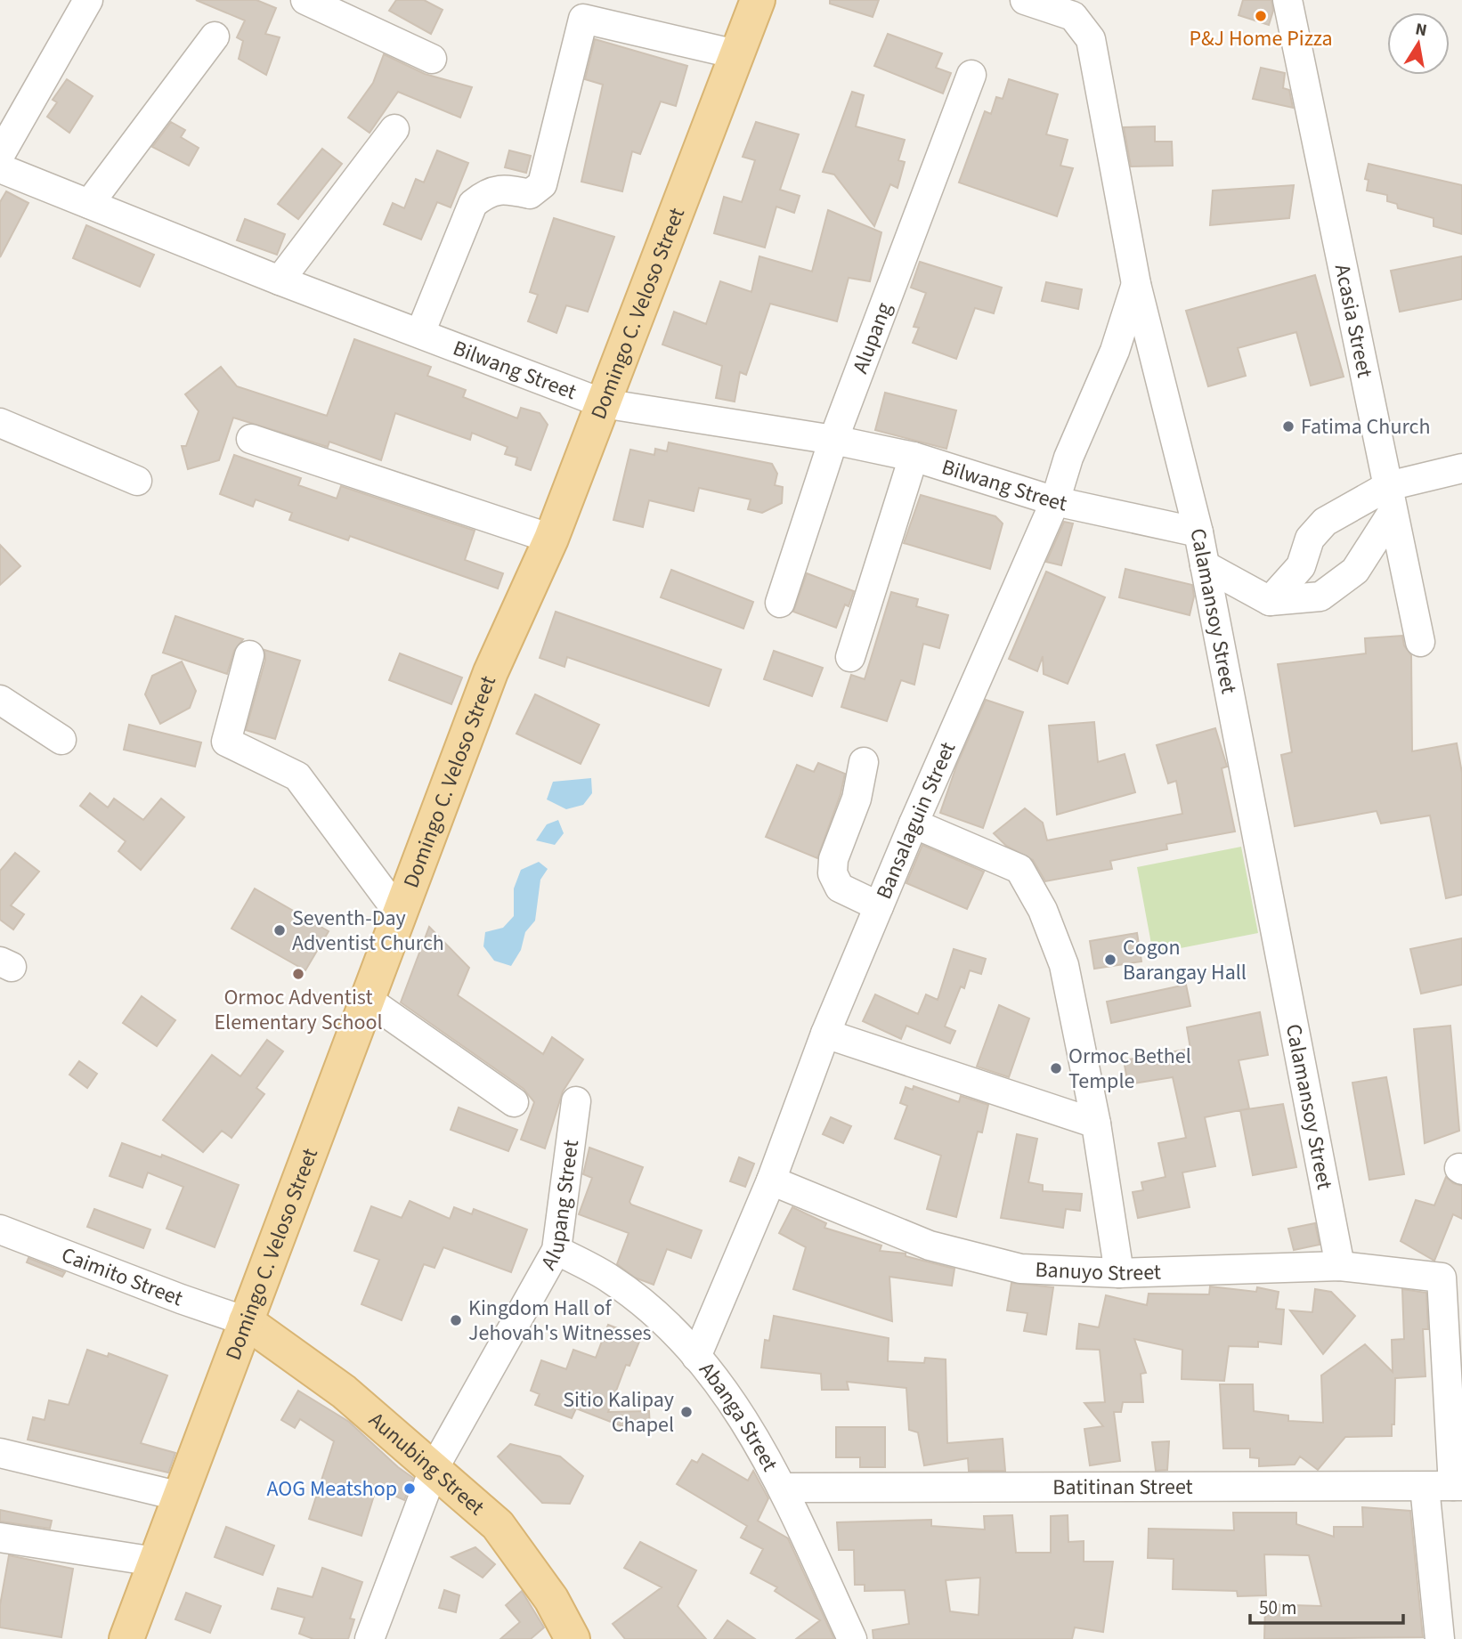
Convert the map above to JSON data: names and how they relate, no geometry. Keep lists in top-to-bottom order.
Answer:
{
  "streets": {
    "main road": ["Domingo C. Veloso Street", "Aunubing Street"],
    "street": [
      "Acasia Street",
      "Alupang",
      "Bilwang Street",
      "Calamansoy Street",
      "Bansalaguin Street",
      "Alupang Street",
      "Banuyo Street",
      "Caimito Street",
      "Abanga Street",
      "Batitinan Street"
    ]
  },
  "crossings": [
    ["Domingo C. Veloso Street", "Bilwang Street"],
    ["Domingo C. Veloso Street", "Caimito Street"],
    ["Domingo C. Veloso Street", "Aunubing Street"],
    ["Alupang", "Bilwang Street"],
    ["Bilwang Street", "Calamansoy Street"],
    ["Bilwang Street", "Bansalaguin Street"],
    ["Calamansoy Street", "Bansalaguin Street"],
    ["Calamansoy Street", "Banuyo Street"],
    ["Bansalaguin Street", "Banuyo Street"],
    ["Bansalaguin Street", "Abanga Street"],
    ["Alupang Street", "Abanga Street"],
    ["Alupang Street", "Aunubing Street"],
    ["Banuyo Street", "Batitinan Street"],
    ["Caimito Street", "Aunubing Street"],
    ["Abanga Street", "Batitinan Street"]
  ],
  "places": [
    "P&J Home Pizza",
    "Fatima Church",
    "Seventh-Day Adventist Church",
    "Cogon Barangay Hall",
    "Ormoc Adventist Elementary School",
    "Ormoc Bethel Temple",
    "Kingdom Hall of Jehovah's Witnesses",
    "Sitio Kalipay Chapel",
    "AOG Meatshop"
  ],
  "scale_bar": "50 m",
  "north": "top"
}
